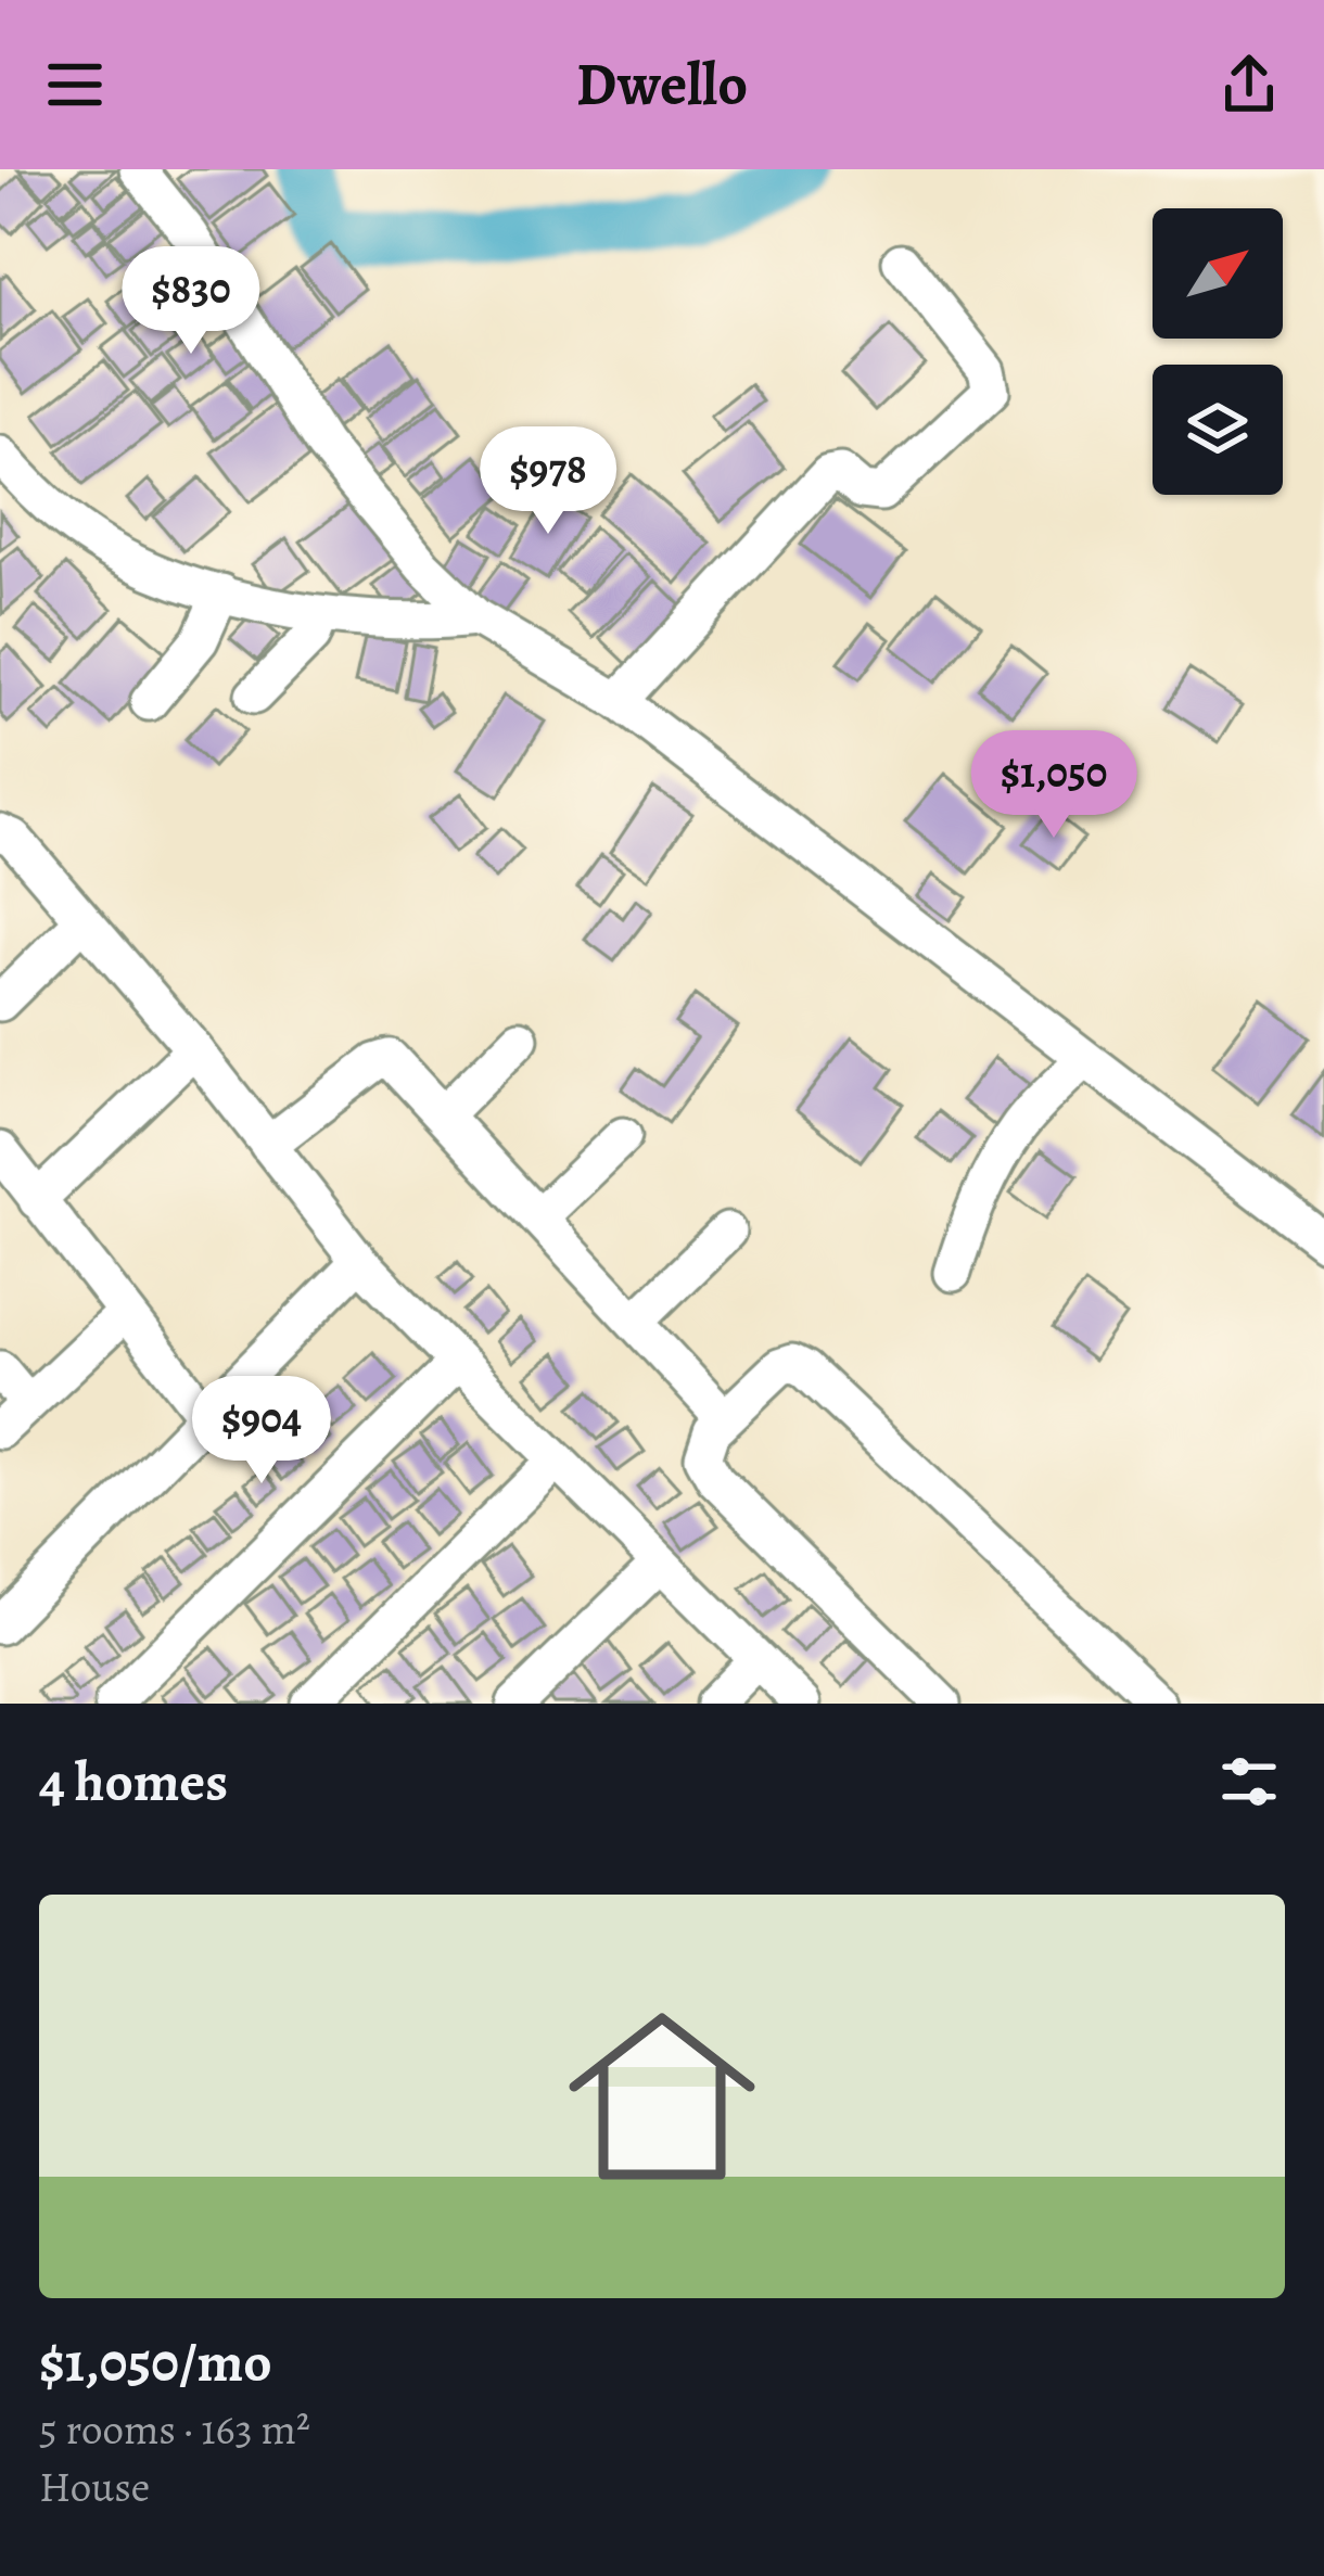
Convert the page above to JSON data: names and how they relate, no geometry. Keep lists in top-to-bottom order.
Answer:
{
  "north": "top right",
  "page": {
    "header": "Dwello",
    "price": [
      "$830",
      "$978",
      "$1,050",
      "$904"
    ],
    "heading": "4 homes",
    "list": [
      {
        "name": "$1,050/mo",
        "note": "5 rooms · 163 m² · House"
      }
    ]
  }
}
